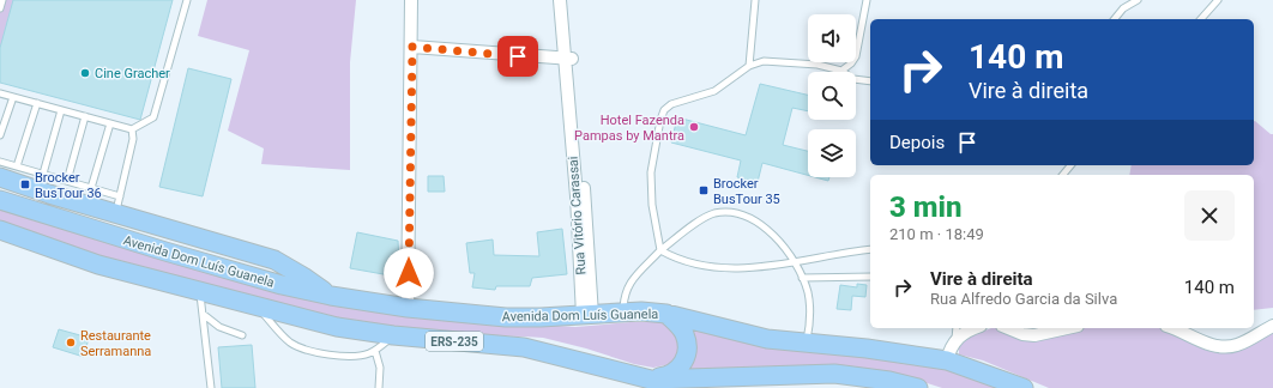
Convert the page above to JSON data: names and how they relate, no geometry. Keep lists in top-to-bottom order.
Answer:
{
  "streets": {
    "main road": ["Avenida Dom Luís Guanela", "ERS-235"],
    "street": ["Rua Vitório Carassai"]
  },
  "crossings": [
    ["Rua Vitório Carassai", "Avenida Dom Luís Guanela"]
  ],
  "places": {
    "other": ["Cine Gracher", "Hotel Fazenda Pampas by Mantra", "Restaurante Serramanna"],
    "transit": ["Brocker BusTour 36", "Brocker BusTour 35"]
  },
  "page": {
    "turn": ["140 m", "Vire à direita"],
    "then": "Depois",
    "heading": ["3 min", "210 m · 18:49"],
    "list": [
      {
        "name": "Vire à direita",
        "note": "Rua Alfredo Garcia da Silva",
        "value": "140 m"
      }
    ]
  }
}
